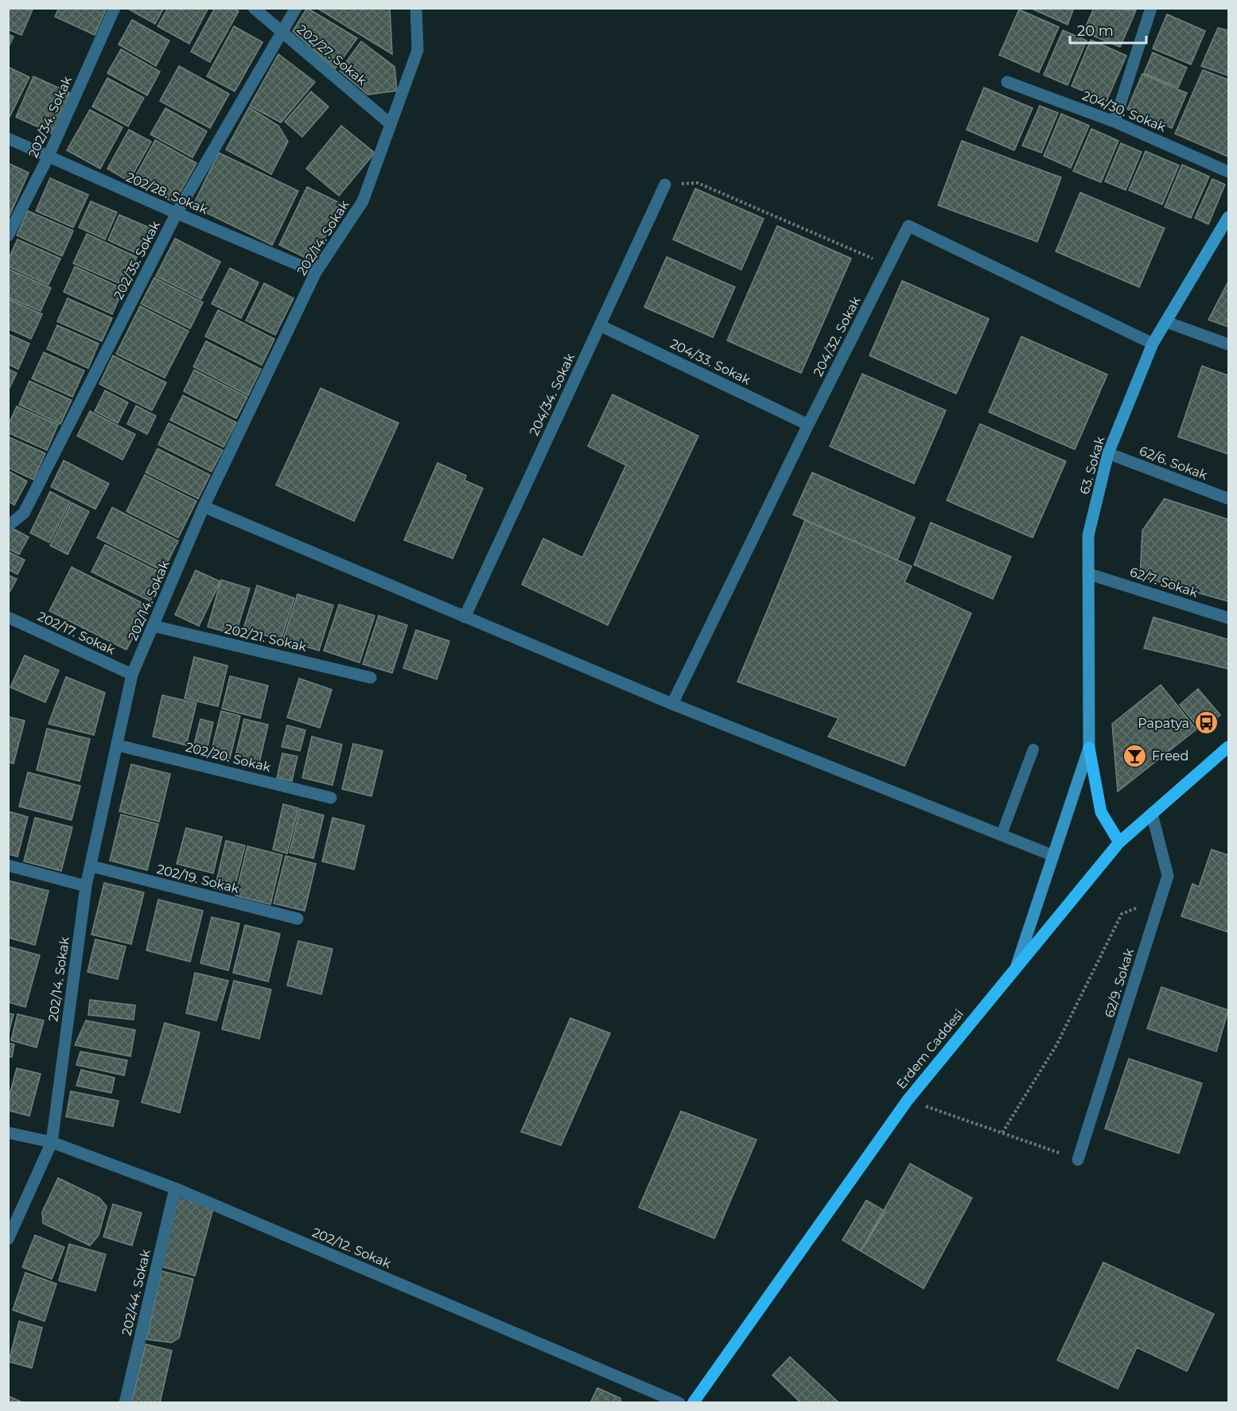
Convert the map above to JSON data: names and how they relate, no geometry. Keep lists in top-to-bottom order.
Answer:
{
  "streets": {
    "main road": ["63. Sokak", "Erdem Caddesi"],
    "street": [
      "202/27. Sokak",
      "204/30. Sokak",
      "202/34. Sokak",
      "202/28. Sokak",
      "202/14. Sokak",
      "202/35. Sokak",
      "204/32. Sokak",
      "204/33. Sokak",
      "204/34. Sokak",
      "62/6. Sokak",
      "62/7. Sokak",
      "202/17. Sokak",
      "202/21. Sokak",
      "202/20. Sokak",
      "202/19. Sokak",
      "62/9. Sokak",
      "202/12. Sokak",
      "202/44. Sokak"
    ]
  },
  "crossings": [
    ["202/27. Sokak", "202/14. Sokak"],
    ["202/27. Sokak", "202/35. Sokak"],
    ["202/34. Sokak", "202/28. Sokak"],
    ["202/28. Sokak", "202/14. Sokak"],
    ["202/28. Sokak", "202/35. Sokak"],
    ["202/14. Sokak", "202/17. Sokak"],
    ["202/14. Sokak", "202/21. Sokak"],
    ["202/14. Sokak", "202/20. Sokak"],
    ["202/14. Sokak", "202/19. Sokak"],
    ["202/14. Sokak", "202/12. Sokak"],
    ["204/32. Sokak", "204/33. Sokak"],
    ["204/32. Sokak", "63. Sokak"],
    ["204/33. Sokak", "204/34. Sokak"],
    ["62/6. Sokak", "63. Sokak"],
    ["63. Sokak", "62/7. Sokak"],
    ["63. Sokak", "Erdem Caddesi"],
    ["62/9. Sokak", "Erdem Caddesi"],
    ["202/12. Sokak", "202/44. Sokak"]
  ],
  "places": {
    "bus stop": ["Papatya"],
    "bar": ["Freed"]
  },
  "scale_bar": "20 m"
}
